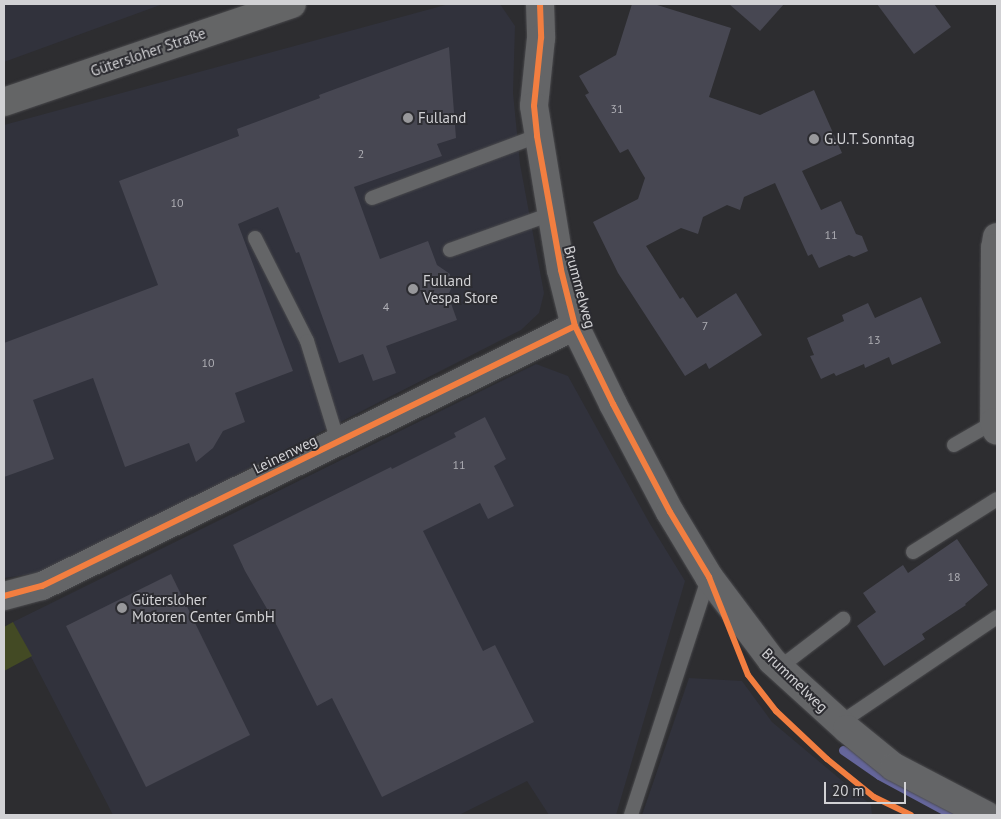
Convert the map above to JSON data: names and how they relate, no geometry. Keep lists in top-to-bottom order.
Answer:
{
  "streets": {
    "main road": ["Gütersloher Straße"],
    "street": ["Brummelweg", "Leinenweg"]
  },
  "crossings": [
    ["Brummelweg", "Leinenweg"]
  ],
  "places": [
    "Fulland",
    "G.U.T. Sonntag",
    "Fulland Vespa Store",
    "Gütersloher Motoren Center GmbH"
  ],
  "house_numbers": [
    "31",
    "2",
    "10",
    "11",
    "4",
    "7",
    "13",
    "10",
    "11",
    "18"
  ],
  "scale_bar": "20 m"
}
